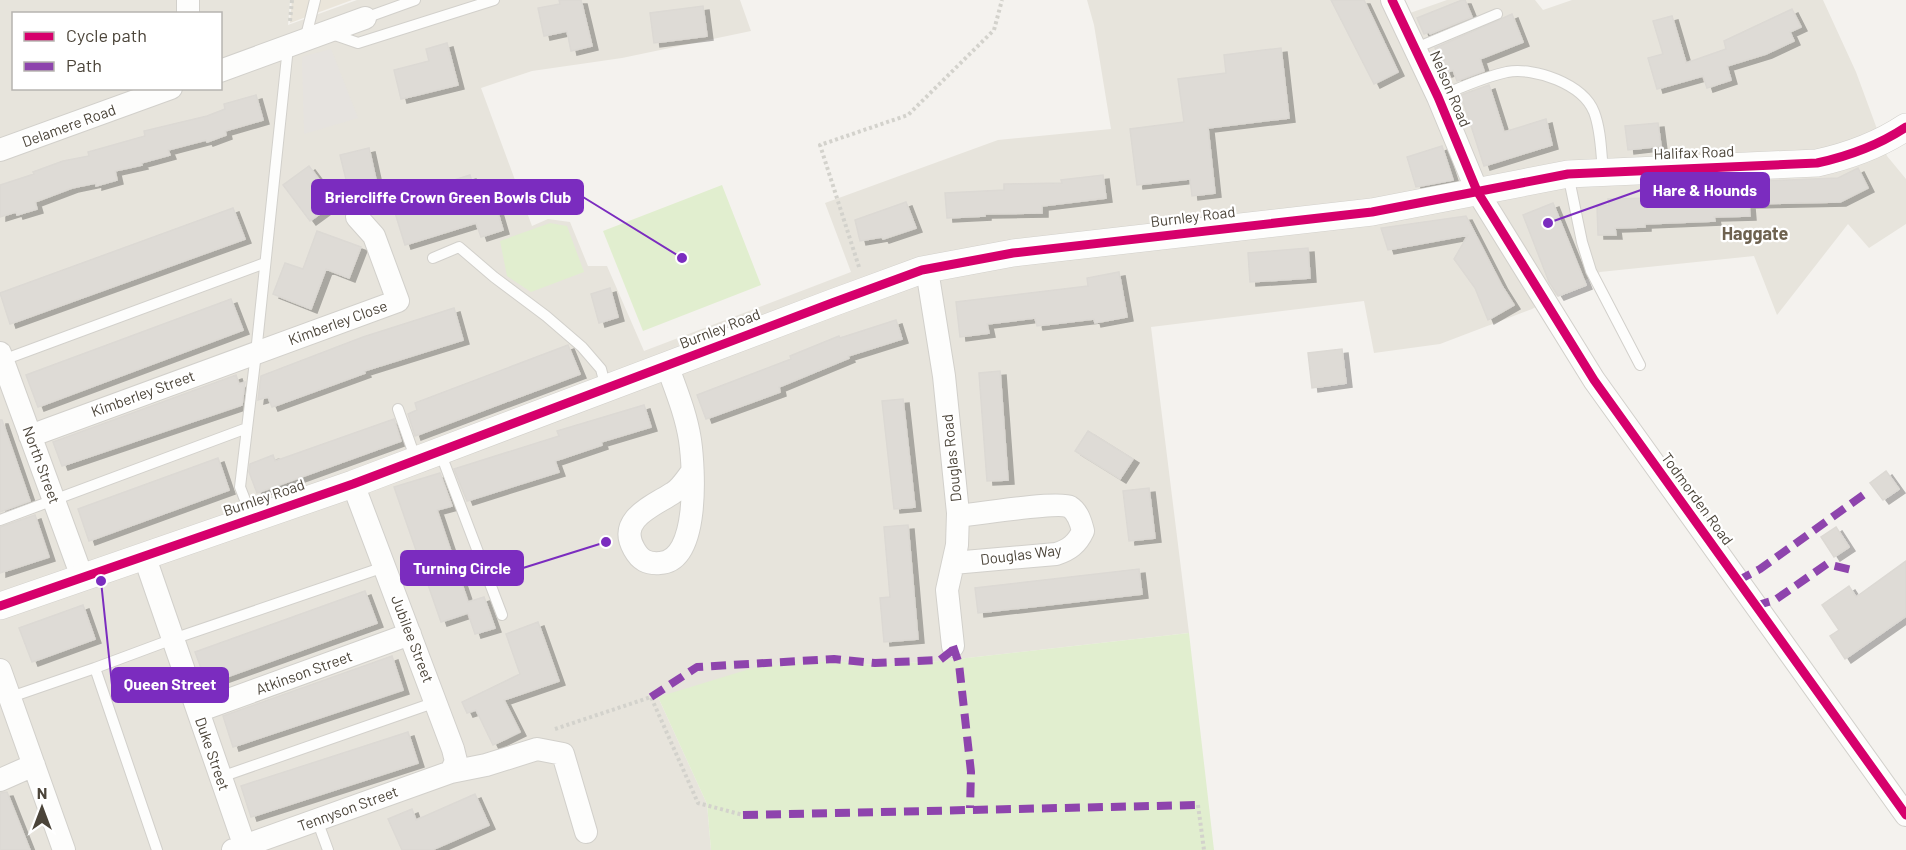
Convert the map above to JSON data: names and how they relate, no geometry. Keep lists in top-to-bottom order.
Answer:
{
  "streets": {
    "street": [
      "Nelson Road",
      "Delamere Road",
      "Halifax Road",
      "Burnley Road",
      "Kimberley Close",
      "Kimberley Street",
      "Douglas Road",
      "North Street",
      "Todmorden Road",
      "Douglas Way",
      "Jubilee Street",
      "Atkinson Street",
      "Duke Street",
      "Tennyson Street"
    ]
  },
  "crossings": [
    ["Nelson Road", "Halifax Road"],
    ["Nelson Road", "Burnley Road"],
    ["Nelson Road", "Todmorden Road"],
    ["Halifax Road", "Burnley Road"],
    ["Halifax Road", "Todmorden Road"],
    ["Burnley Road", "Douglas Road"],
    ["Burnley Road", "North Street"],
    ["Burnley Road", "Todmorden Road"],
    ["Burnley Road", "Jubilee Street"],
    ["Burnley Road", "Duke Street"],
    ["Kimberley Close", "Kimberley Street"],
    ["Kimberley Street", "North Street"],
    ["Douglas Road", "Douglas Way"],
    ["Jubilee Street", "Atkinson Street"],
    ["Jubilee Street", "Tennyson Street"],
    ["Atkinson Street", "Duke Street"],
    ["Duke Street", "Tennyson Street"]
  ],
  "districts": ["Haggate"],
  "places": [
    "Hare & Hounds",
    "Briercliffe Crown Green Bowls Club",
    "Turning Circle",
    "Queen Street"
  ],
  "legend": ["Cycle path", "Path"],
  "north": "top"
}
